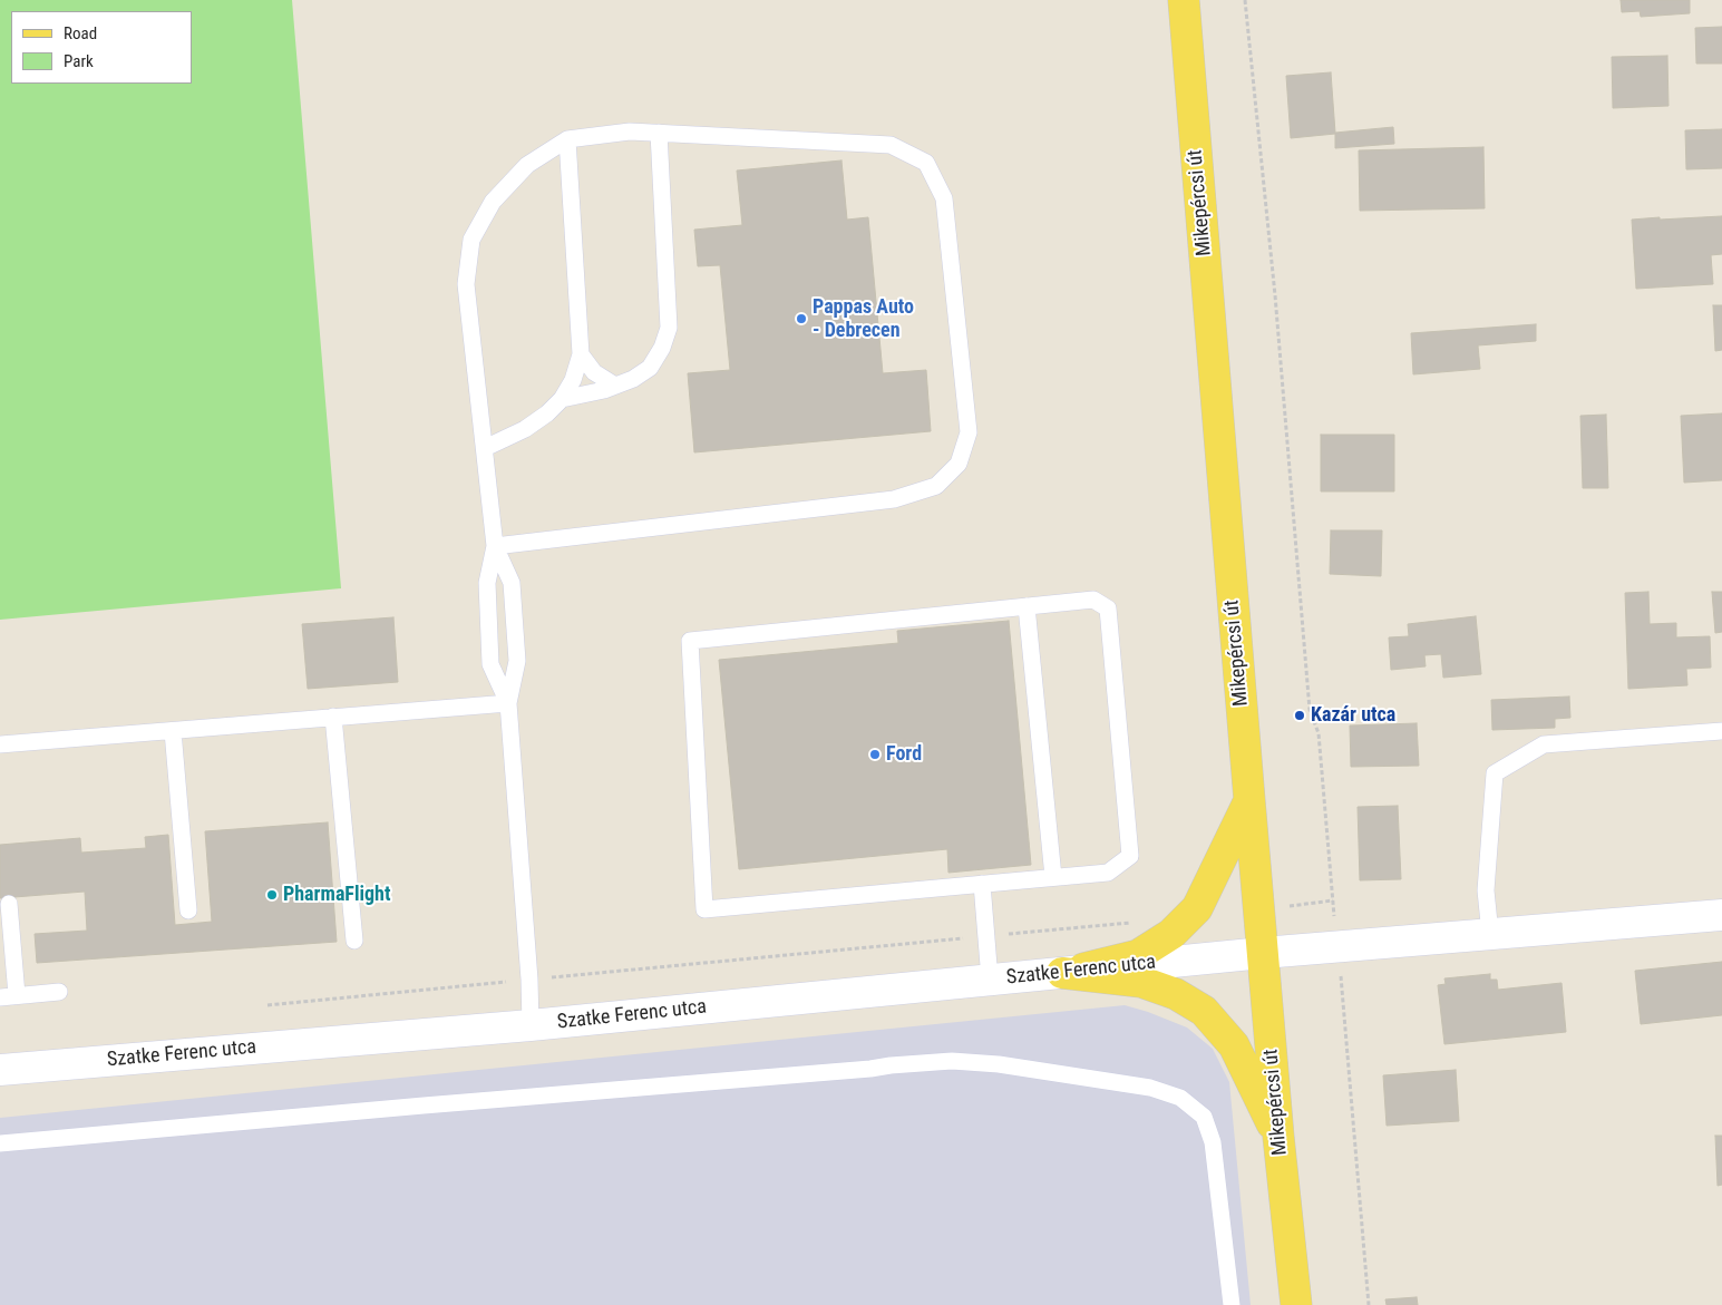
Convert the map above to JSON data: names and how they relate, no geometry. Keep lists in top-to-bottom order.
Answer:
{
  "streets": {
    "main road": ["Mikepércsi út"],
    "street": ["Szatke Ferenc utca"]
  },
  "crossings": [
    ["Mikepércsi út", "Szatke Ferenc utca"]
  ],
  "places": [
    "Pappas Auto - Debrecen",
    "Kazár utca",
    "Ford",
    "PharmaFlight"
  ],
  "legend": ["Road", "Park"]
}
